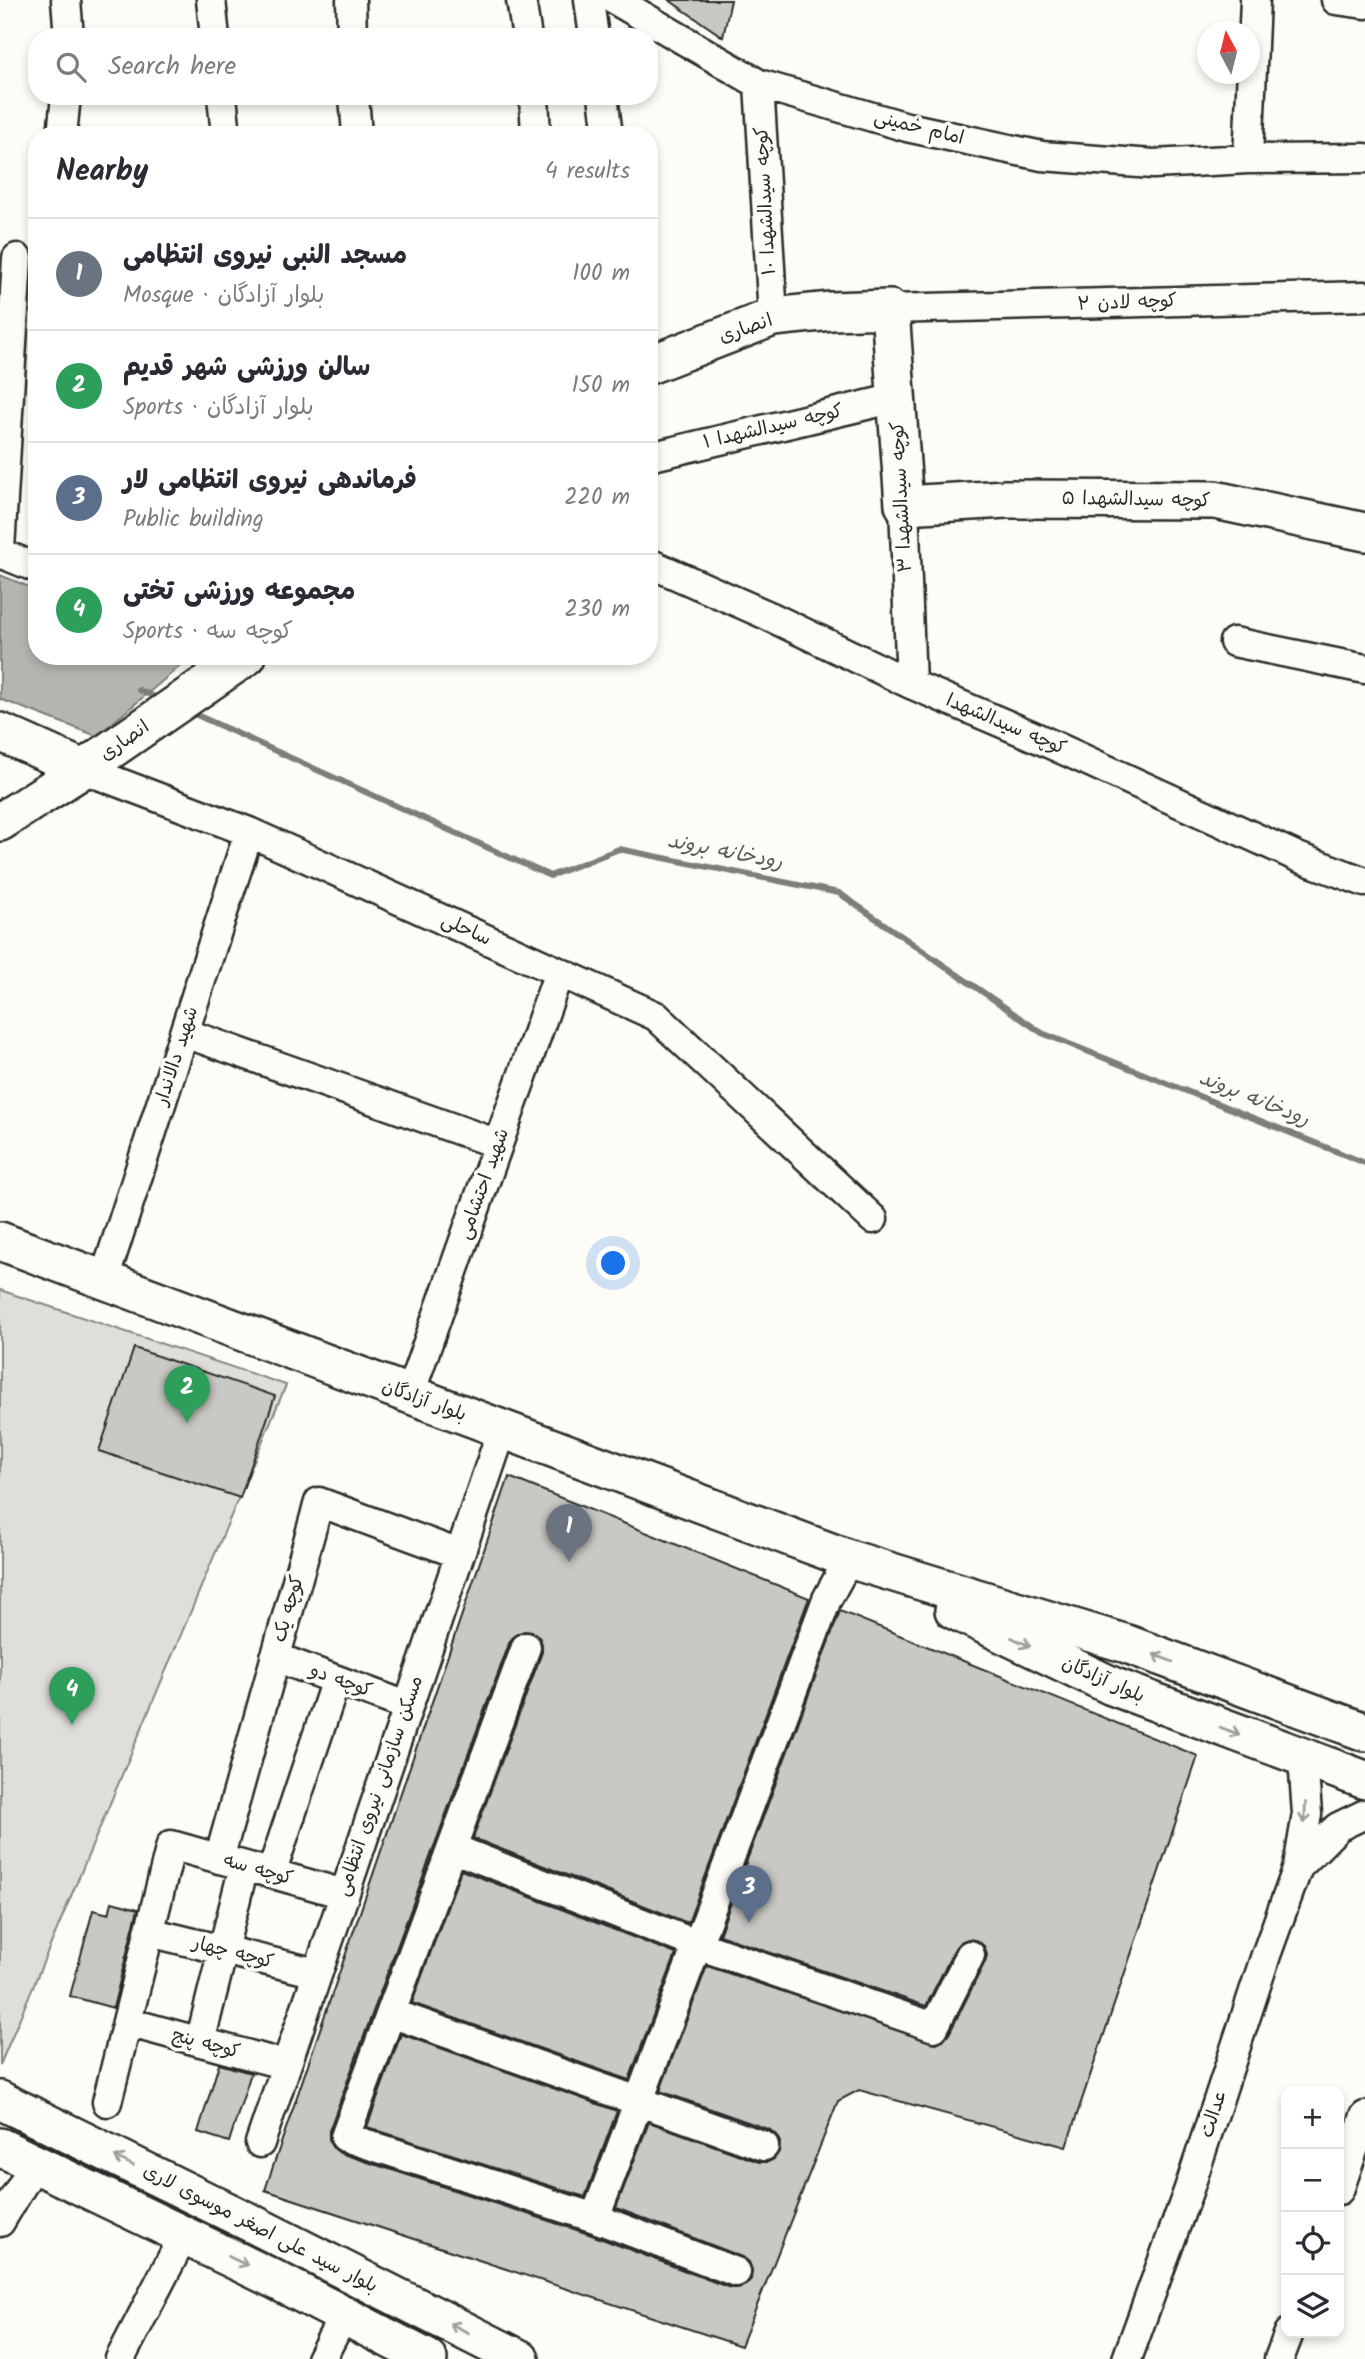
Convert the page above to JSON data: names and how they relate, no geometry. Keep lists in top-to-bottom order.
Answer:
{
  "streets": {
    "main road": [
      "انصاری",
      "کوچه سیدالشهدا ۳",
      "کوچه سیدالشهدا ۵",
      "ساحلی",
      "بلوار آزادگان",
      "بلوار سید علی اصغر موسوی لاری"
    ],
    "street": [
      "امام خمینی",
      "کوچه سیدالشهدا ۱۰",
      "کوچه لادن ۲",
      "کوچه سیدالشهدا ۱",
      "کوچه سیدالشهدا",
      "شهید دالاندار",
      "شهید احتشامی",
      "کوچه یک",
      "کوچه دو",
      "مسکن سازمانی نیروی انتظامی",
      "کوچه سه",
      "کوچه چهار",
      "کوچه پنج",
      "عدالت"
    ]
  },
  "crossings": [
    ["امام خمینی", "کوچه سیدالشهدا ۱۰"],
    ["کوچه سیدالشهدا ۱۰", "انصاری"],
    ["کوچه لادن ۲", "انصاری"],
    ["کوچه لادن ۲", "کوچه سیدالشهدا ۳"],
    ["انصاری", "کوچه سیدالشهدا ۳"],
    ["انصاری", "ساحلی"],
    ["کوچه سیدالشهدا ۱", "کوچه سیدالشهدا ۳"],
    ["کوچه سیدالشهدا ۳", "کوچه سیدالشهدا ۵"],
    ["کوچه سیدالشهدا ۳", "کوچه سیدالشهدا"],
    ["ساحلی", "شهید دالاندار"],
    ["ساحلی", "شهید احتشامی"],
    ["شهید دالاندار", "بلوار آزادگان"],
    ["شهید احتشامی", "بلوار آزادگان"],
    ["بلوار آزادگان", "مسکن سازمانی نیروی انتظامی"],
    ["کوچه یک", "کوچه دو"],
    ["کوچه یک", "مسکن سازمانی نیروی انتظامی"],
    ["کوچه یک", "کوچه سه"],
    ["کوچه یک", "کوچه چهار"],
    ["کوچه یک", "کوچه پنج"],
    ["کوچه دو", "مسکن سازمانی نیروی انتظامی"],
    ["مسکن سازمانی نیروی انتظامی", "کوچه سه"],
    ["مسکن سازمانی نیروی انتظامی", "کوچه چهار"],
    ["مسکن سازمانی نیروی انتظامی", "کوچه پنج"],
    ["کوچه سه", "کوچه چهار"]
  ],
  "water": ["رودخانه بروند"],
  "north": "top",
  "page": {
    "search": "Search here",
    "heading": ["Nearby", "4 results"],
    "list": [
      {
        "mark": "1",
        "name": "مسجد النبی نیروی انتظامی",
        "note": "Mosque · بلوار آزادگان",
        "value": "100 m"
      },
      {
        "mark": "2",
        "name": "سالن ورزشی شهر قدیم",
        "note": "Sports · بلوار آزادگان",
        "value": "150 m"
      },
      {
        "mark": "3",
        "name": "فرماندهی نیروی انتظامی لار",
        "note": "Public building",
        "value": "220 m"
      },
      {
        "mark": "4",
        "name": "مجموعه ورزشی تختی",
        "note": "Sports · کوچه سه",
        "value": "230 m"
      }
    ],
    "pins": [
      "2",
      "1",
      "4",
      "3"
    ],
    "map_buttons": ["+", "−"]
  }
}
